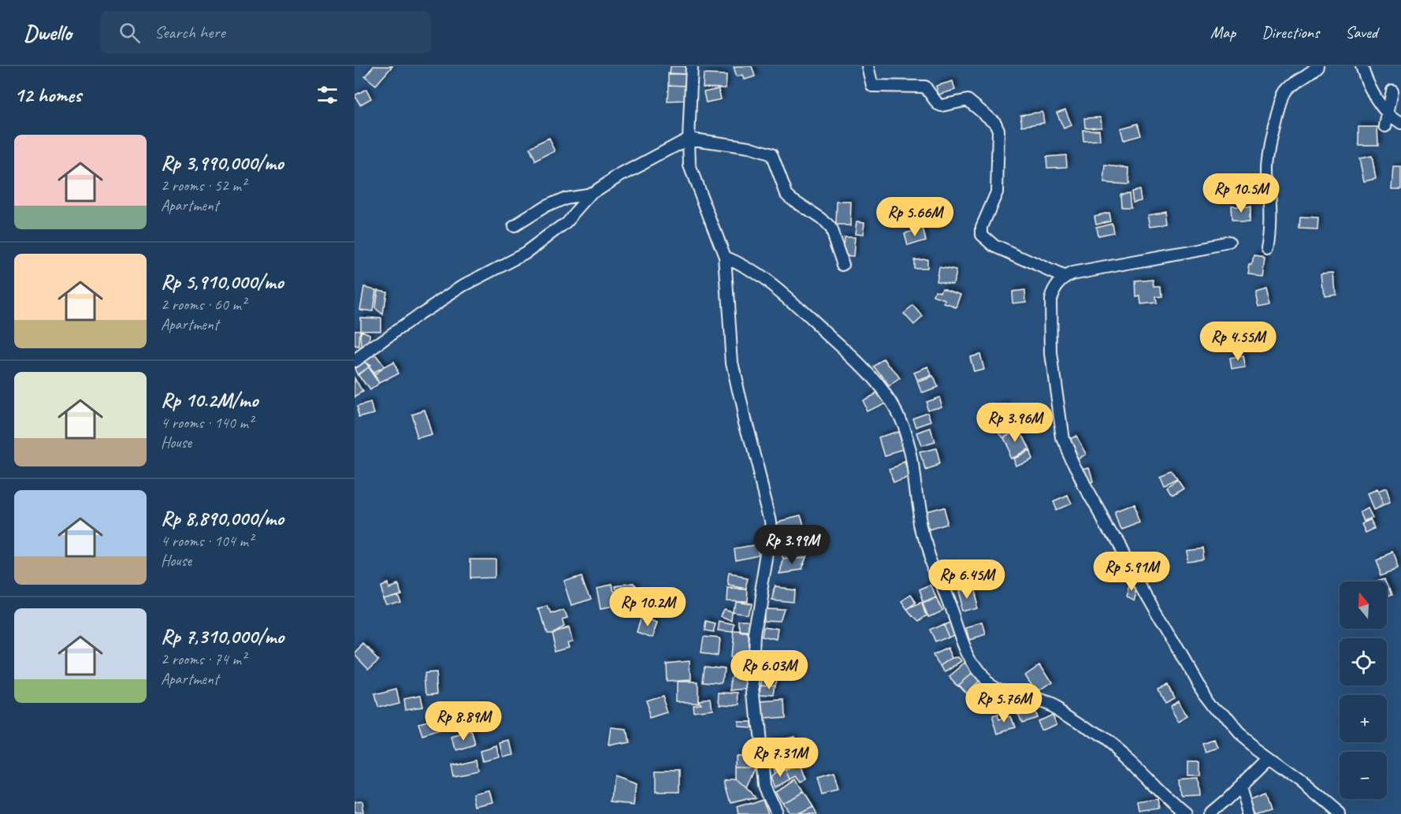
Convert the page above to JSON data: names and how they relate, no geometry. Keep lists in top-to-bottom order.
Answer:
{
  "north": "top",
  "page": {
    "header": "Dwello",
    "search": "Search here",
    "nav": ["Map", "Directions", "Saved"],
    "heading": "12 homes",
    "list": [
      {
        "name": "Rp 3,990,000/mo",
        "note": "2 rooms · 52 m² · Apartment"
      },
      {
        "name": "Rp 5,910,000/mo",
        "note": "2 rooms · 60 m² · Apartment"
      },
      {
        "name": "Rp 10.2M/mo",
        "note": "4 rooms · 140 m² · House"
      },
      {
        "name": "Rp 8,890,000/mo",
        "note": "4 rooms · 104 m² · House"
      },
      {
        "name": "Rp 7,310,000/mo",
        "note": "2 rooms · 74 m² · Apartment"
      }
    ],
    "price": [
      "Rp 10.5M",
      "Rp 5.66M",
      "Rp 4.55M",
      "Rp 3.96M",
      "Rp 3.99M",
      "Rp 5.91M",
      "Rp 6.45M",
      "Rp 10.2M",
      "Rp 6.03M",
      "Rp 5.76M",
      "Rp 8.89M",
      "Rp 7.31M"
    ],
    "map_buttons": ["+", "−"]
  }
}
